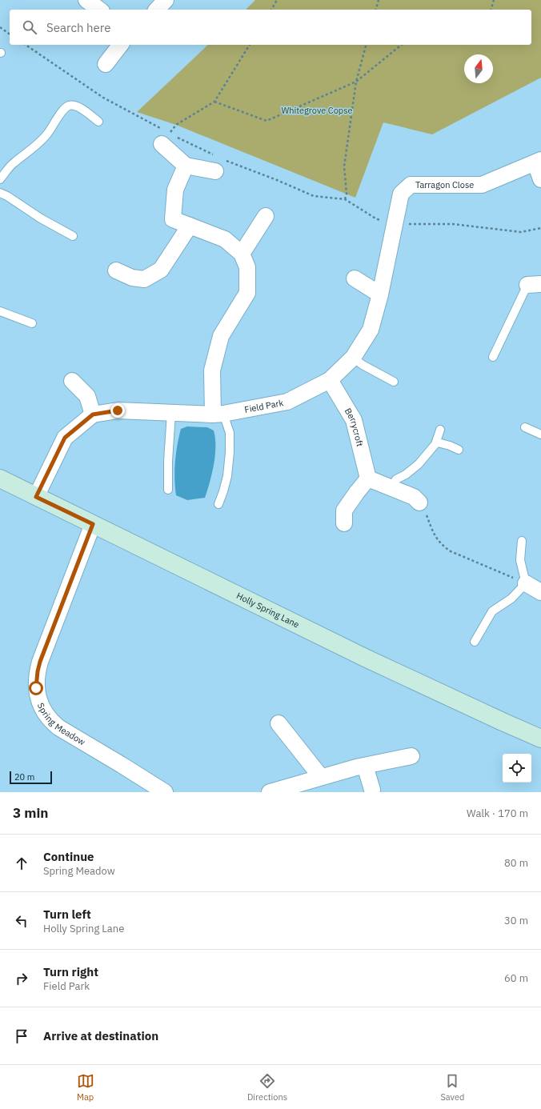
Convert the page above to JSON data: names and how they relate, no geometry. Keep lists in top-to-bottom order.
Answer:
{
  "streets": {
    "street": [
      "Tarragon Close",
      "Field Park",
      "Berrycroft",
      "Holly Spring Lane",
      "Spring Meadow"
    ]
  },
  "crossings": [
    ["Tarragon Close", "Field Park"],
    ["Field Park", "Berrycroft"],
    ["Holly Spring Lane", "Spring Meadow"]
  ],
  "parks": ["Whitegrove Copse"],
  "scale_bar": "20 m",
  "north": "top",
  "page": {
    "search": "Search here",
    "scale": "20 m",
    "heading": ["3 min", "Walk · 170 m"],
    "list": [
      ["Continue", "Spring Meadow", "80 m"],
      ["Turn left", "Holly Spring Lane", "30 m"],
      ["Turn right", "Field Park", "60 m"],
      "Arrive at destination"
    ],
    "nav": ["Map", "Directions", "Saved"]
  }
}
